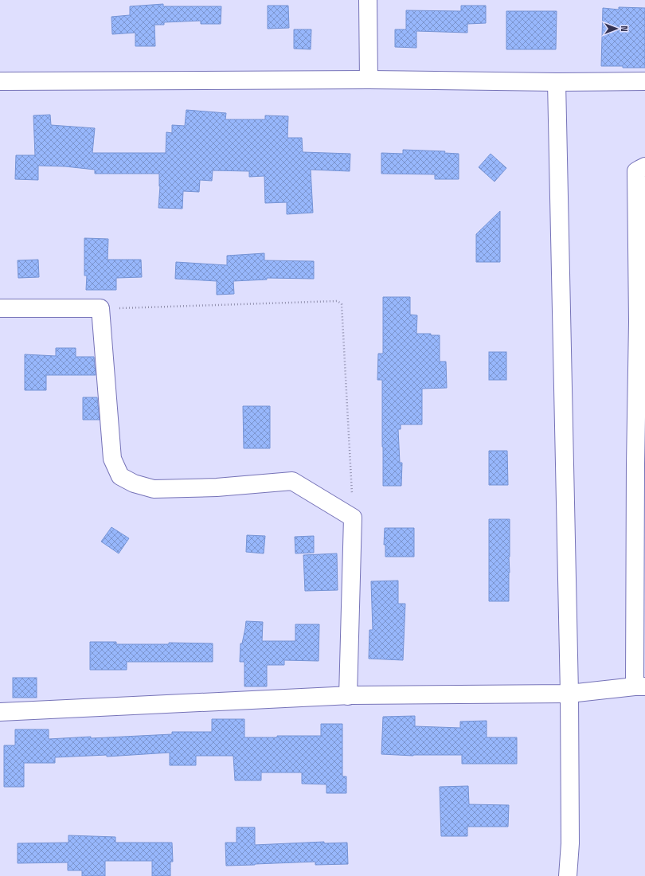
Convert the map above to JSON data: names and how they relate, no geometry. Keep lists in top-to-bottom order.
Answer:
{
  "north": "right"
}
